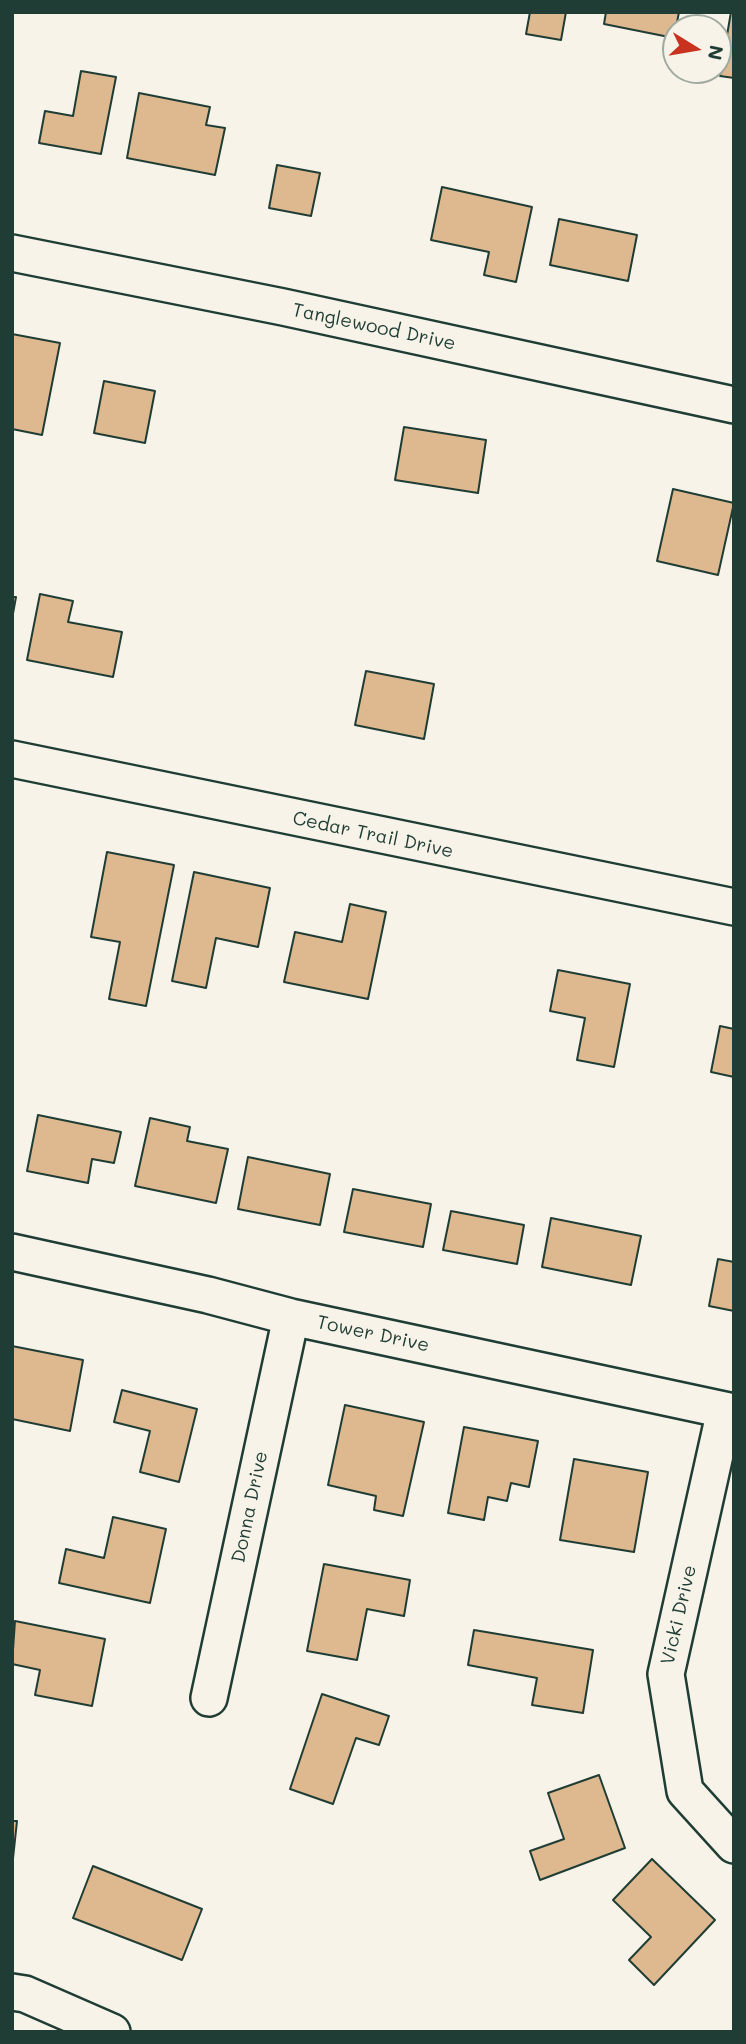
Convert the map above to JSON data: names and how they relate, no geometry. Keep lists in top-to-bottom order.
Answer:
{
  "streets": {
    "street": [
      "Tanglewood Drive",
      "Cedar Trail Drive",
      "Tower Drive",
      "Donna Drive",
      "Vicki Drive"
    ]
  },
  "crossings": [
    ["Tower Drive", "Donna Drive"],
    ["Tower Drive", "Vicki Drive"]
  ],
  "north": "right"
}
